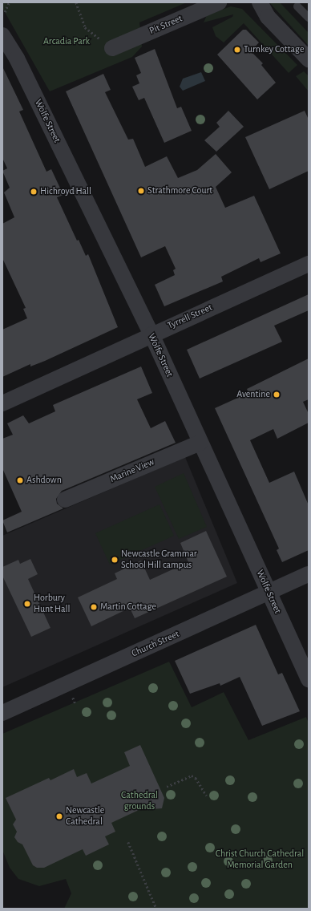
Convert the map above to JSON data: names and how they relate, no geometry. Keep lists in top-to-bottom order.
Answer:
{
  "streets": {
    "street": [
      "Pit Street",
      "Wolfe Street",
      "Tyrrell Street",
      "Marine View",
      "Church Street"
    ]
  },
  "crossings": [
    ["Wolfe Street", "Tyrrell Street"],
    ["Wolfe Street", "Marine View"],
    ["Wolfe Street", "Church Street"]
  ],
  "parks": ["Arcadia Park", "Cathedral grounds", "Christ Church Cathedral Memorial Garden"],
  "places": [
    "Turnkey Cottage",
    "Strathmore Court",
    "Hichroyd Hall",
    "Aventine",
    "Ashdown",
    "Newcastle Grammar School Hill campus",
    "Horbury Hunt Hall",
    "Martin Cottage",
    "Newcastle Cathedral"
  ]
}
